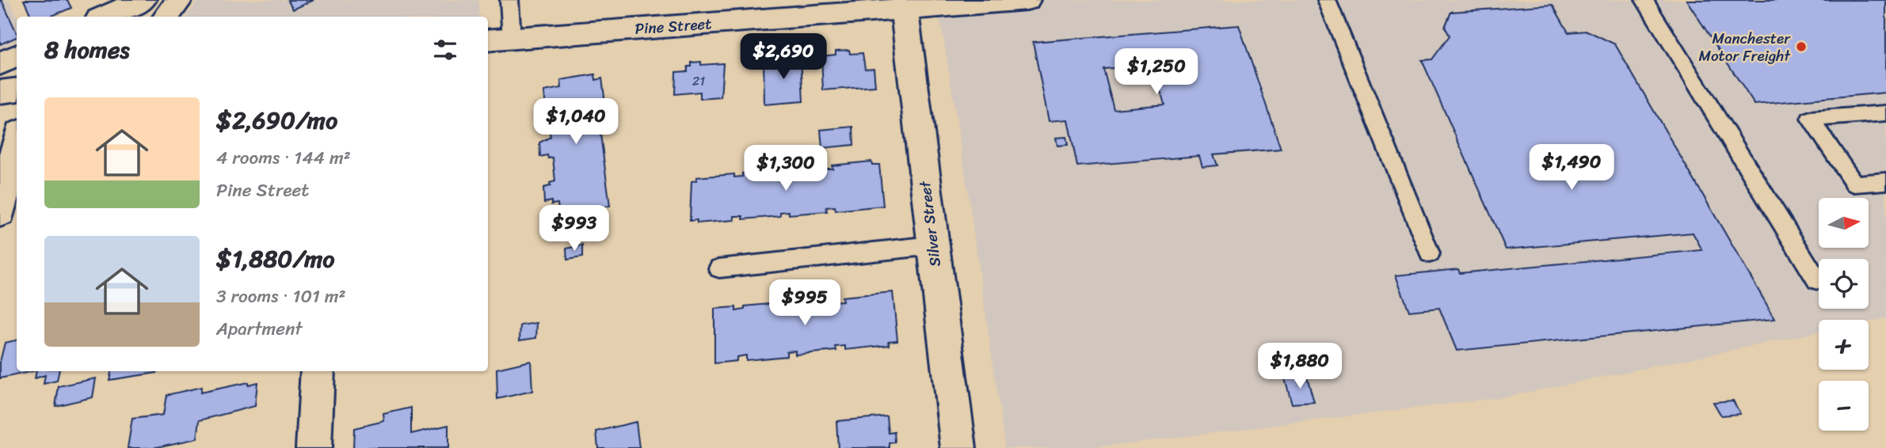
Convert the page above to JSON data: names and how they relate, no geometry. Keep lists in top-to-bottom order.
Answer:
{
  "streets": {
    "street": ["Pine Street", "Silver Street"]
  },
  "crossings": [
    ["Pine Street", "Silver Street"]
  ],
  "places": ["Manchester Motor Freight"],
  "house_numbers": ["21"],
  "north": "right",
  "page": {
    "heading": "8 homes",
    "price": [
      "$2,690",
      "$1,250",
      "$1,040",
      "$1,490",
      "$1,300",
      "$993",
      "$995",
      "$1,880"
    ],
    "list": [
      {
        "name": "$2,690/mo",
        "note": "4 rooms · 144 m² · Pine Street"
      },
      {
        "name": "$1,880/mo",
        "note": "3 rooms · 101 m² · Apartment"
      }
    ],
    "map_buttons": ["+", "−"]
  }
}
